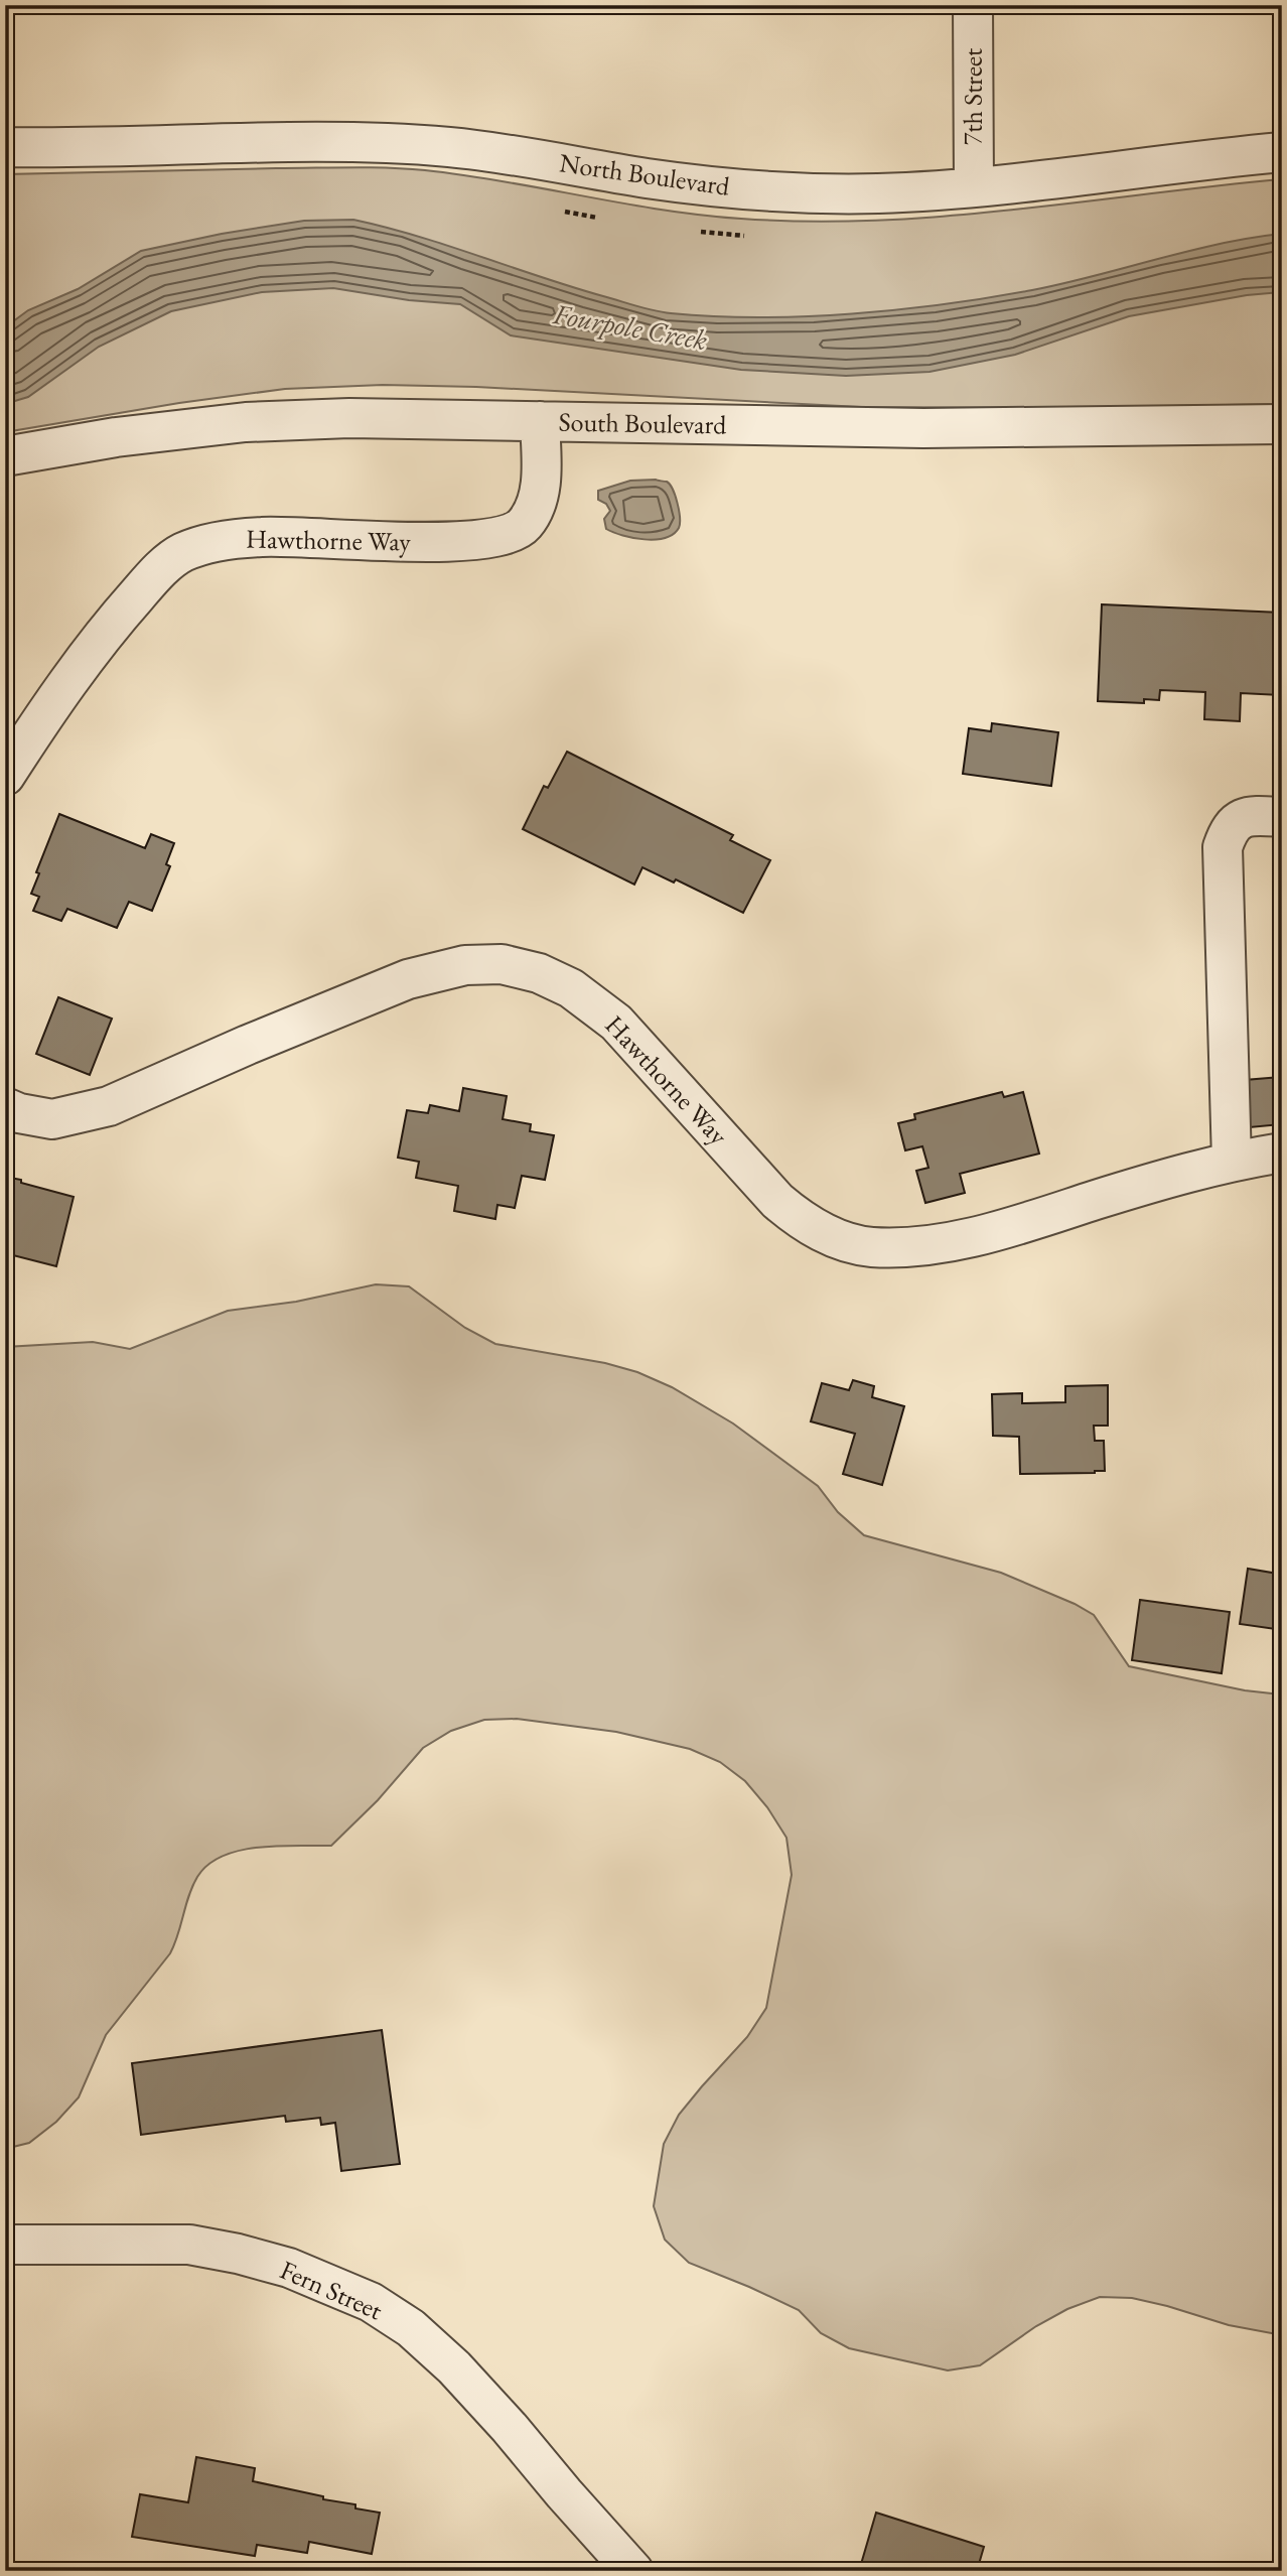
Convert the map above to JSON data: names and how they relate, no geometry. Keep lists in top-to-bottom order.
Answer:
{
  "streets": {
    "street": [
      "7th Street",
      "North Boulevard",
      "South Boulevard",
      "Hawthorne Way",
      "Fern Street"
    ]
  },
  "crossings": [
    ["7th Street", "North Boulevard"],
    ["South Boulevard", "Hawthorne Way"]
  ],
  "water": ["Fourpole Creek"]
}
